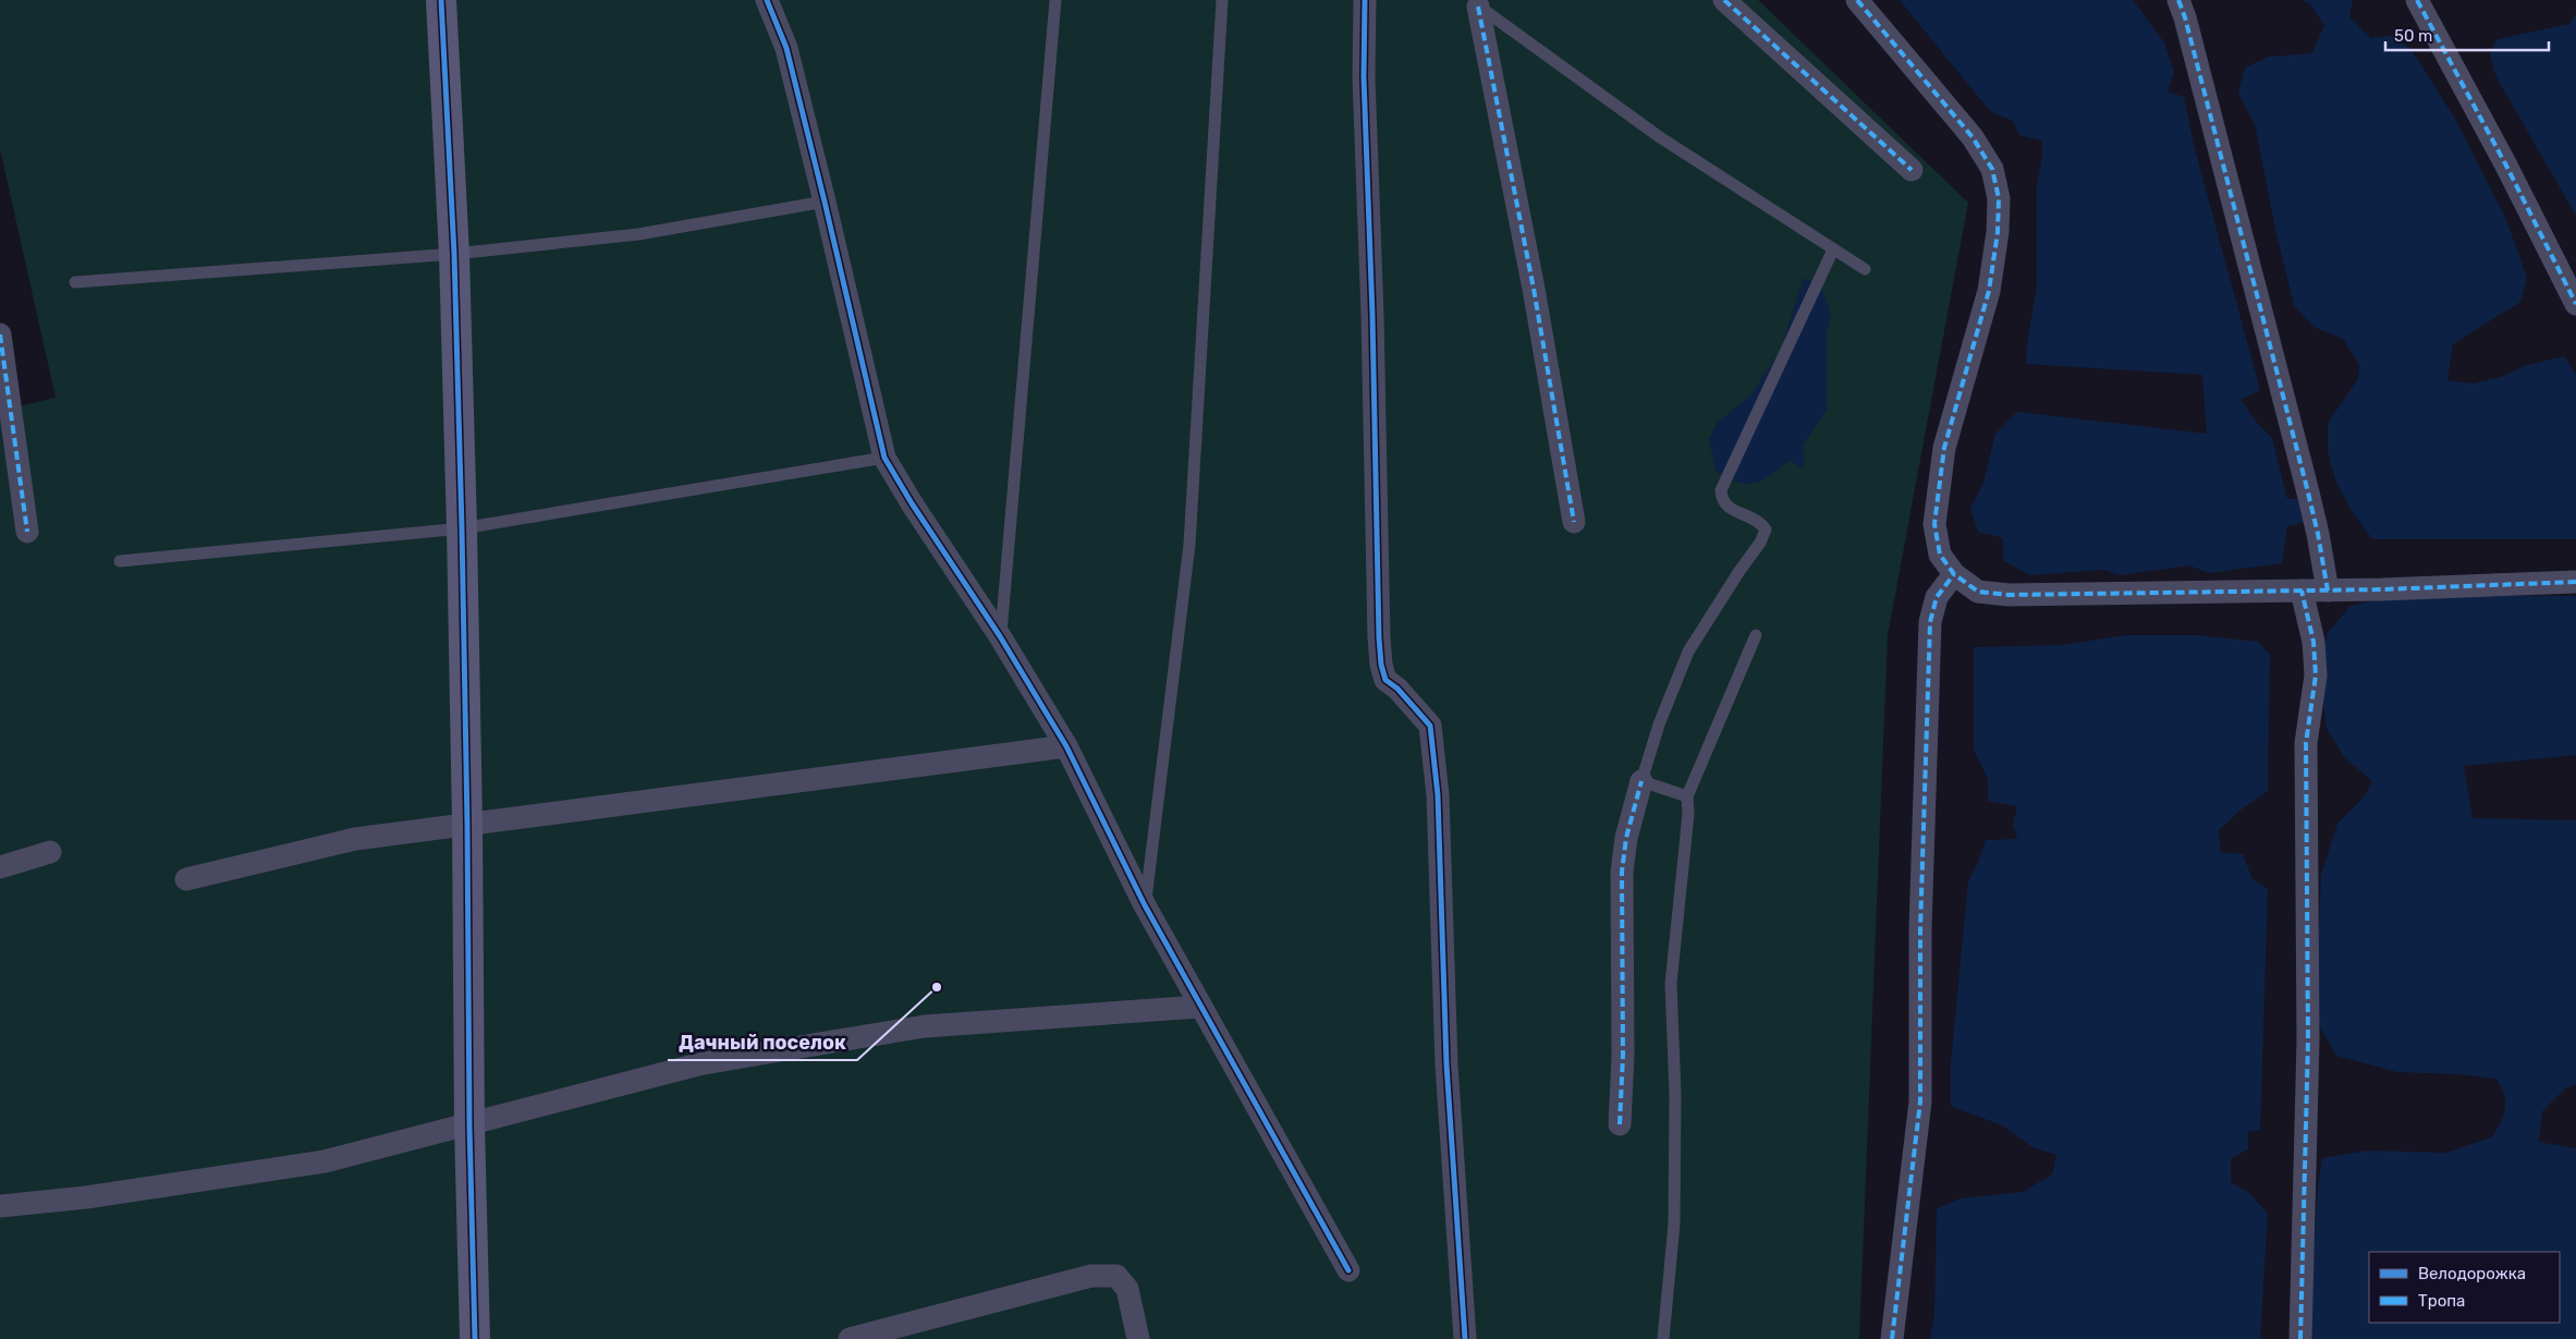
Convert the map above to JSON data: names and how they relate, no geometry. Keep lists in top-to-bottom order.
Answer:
{
  "places": ["Дачный поселок"],
  "legend": ["Велодорожка", "Тропа"],
  "scale_bar": "50 m"
}
